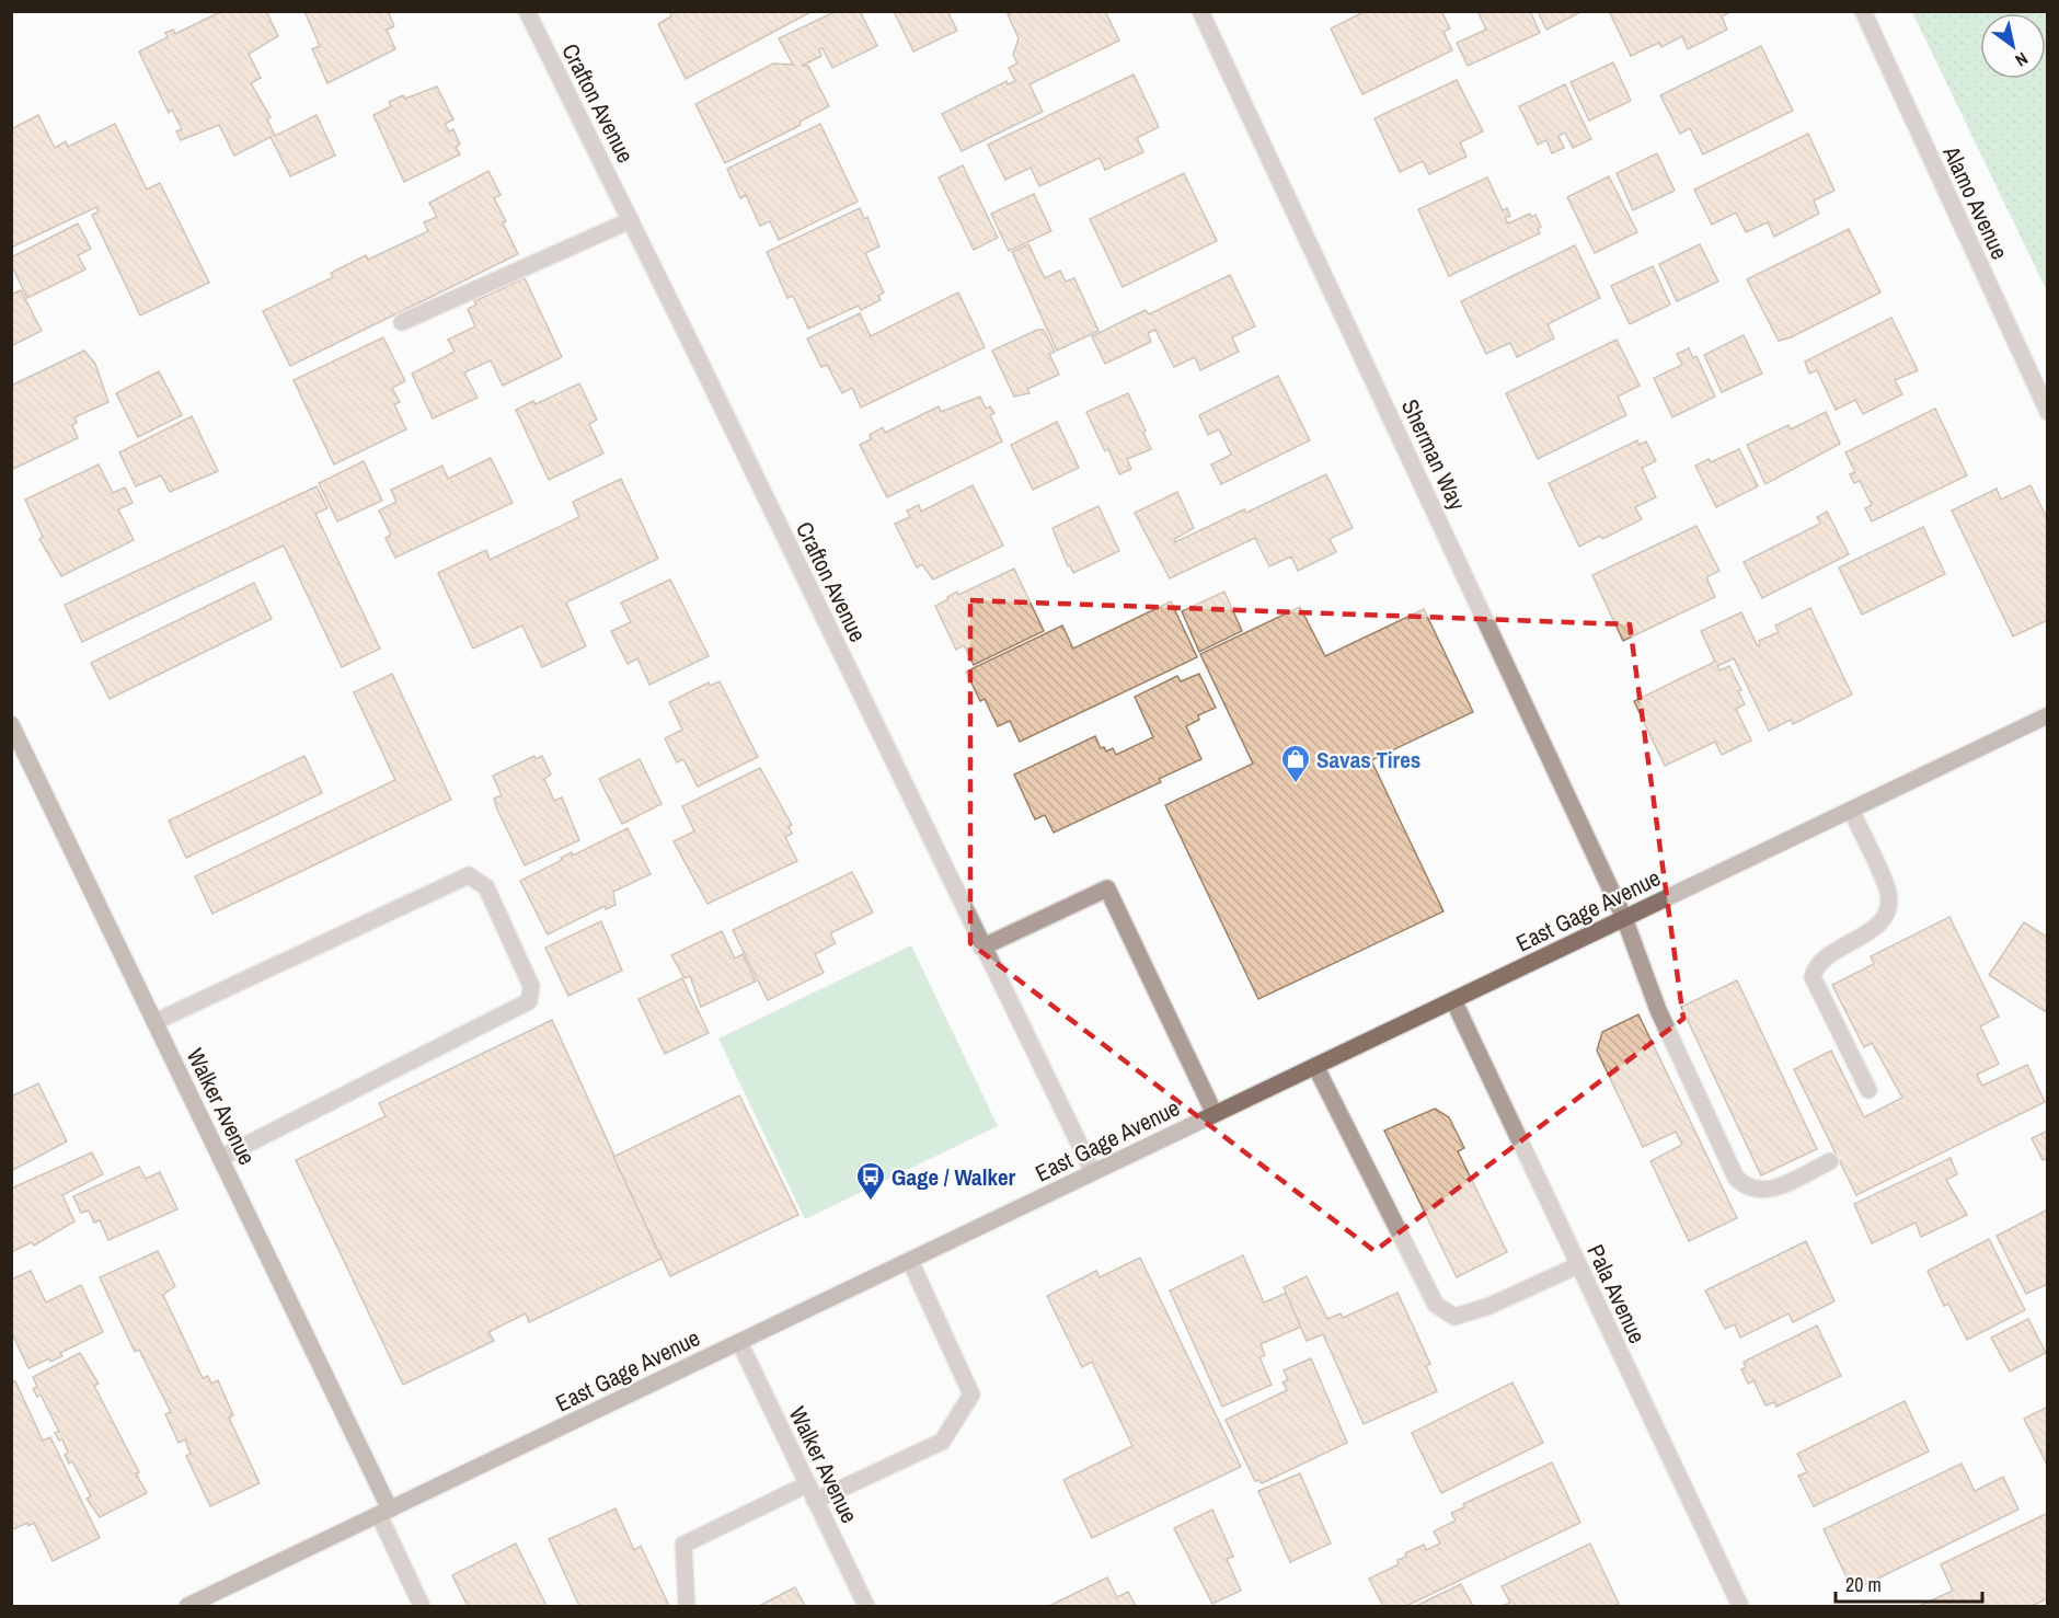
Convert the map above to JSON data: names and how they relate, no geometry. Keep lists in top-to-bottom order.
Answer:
{
  "streets": {
    "main road": ["East Gage Avenue", "Walker Avenue"],
    "street": [
      "Crafton Avenue",
      "Alamo Avenue",
      "Sherman Way",
      "Pala Avenue"
    ]
  },
  "crossings": [
    ["Crafton Avenue", "East Gage Avenue"],
    ["Sherman Way", "East Gage Avenue"],
    ["East Gage Avenue", "Walker Avenue"],
    ["East Gage Avenue", "Pala Avenue"]
  ],
  "places": {
    "shop": ["Savas Tires"],
    "bus stop": ["Gage / Walker"]
  },
  "scale_bar": "20 m",
  "north": "bottom right"
}
